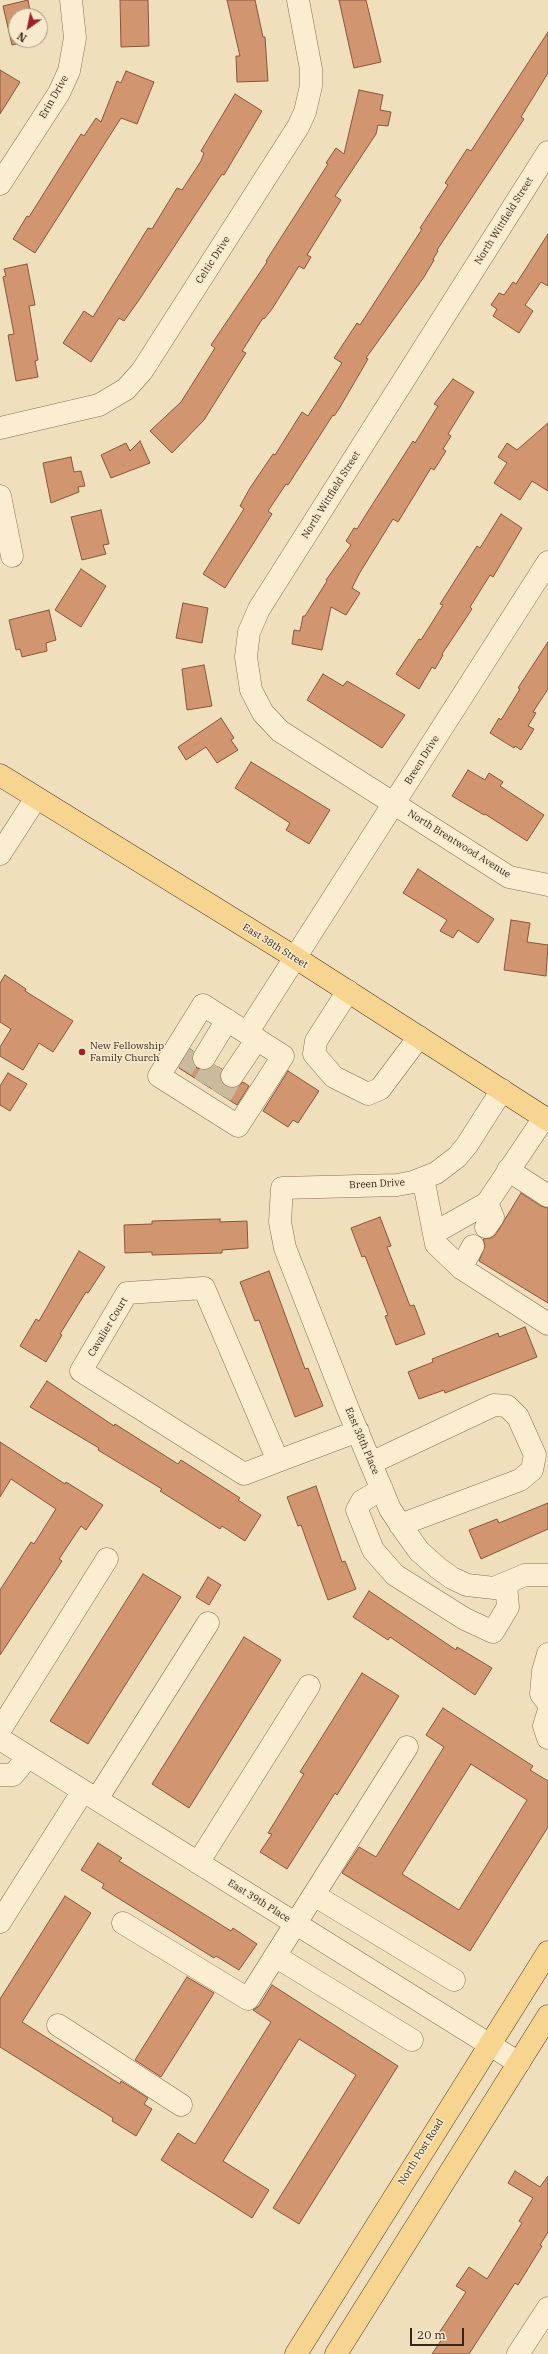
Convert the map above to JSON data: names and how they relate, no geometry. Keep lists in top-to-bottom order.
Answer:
{
  "streets": {
    "main road": ["East 38th Street", "North Post Road"],
    "street": [
      "Erin Drive",
      "North Wittfield Street",
      "Celtic Drive",
      "Breen Drive",
      "North Brentwood Avenue",
      "Cavalier Court",
      "East 38th Place",
      "East 39th Place"
    ]
  },
  "crossings": [
    ["North Wittfield Street", "Breen Drive"],
    ["North Wittfield Street", "North Brentwood Avenue"],
    ["Breen Drive", "North Brentwood Avenue"],
    ["Breen Drive", "East 38th Street"],
    ["Breen Drive", "East 38th Place"],
    ["Cavalier Court", "East 38th Place"],
    ["East 39th Place", "North Post Road"]
  ],
  "places": ["New Fellowship Family Church"],
  "scale_bar": "20 m",
  "north": "bottom left"
}
